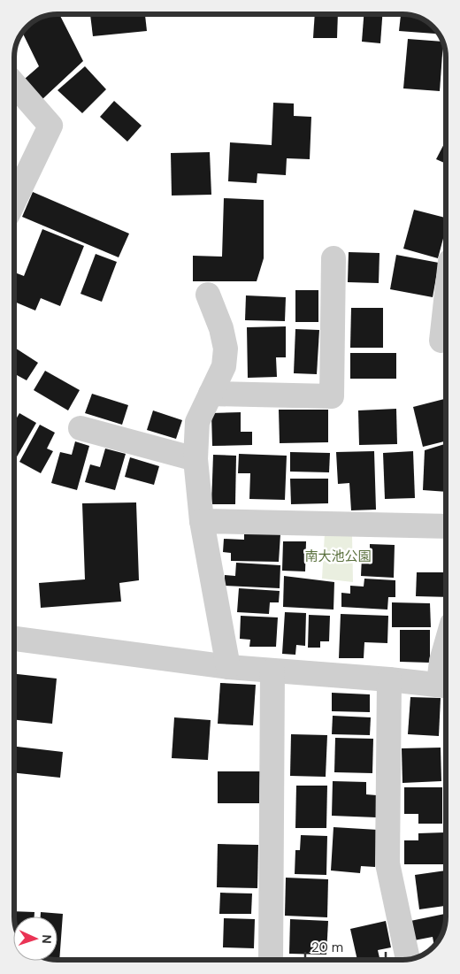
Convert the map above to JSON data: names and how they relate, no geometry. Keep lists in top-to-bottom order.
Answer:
{
  "parks": ["南大池公園"],
  "scale_bar": "20 m",
  "north": "right"
}
